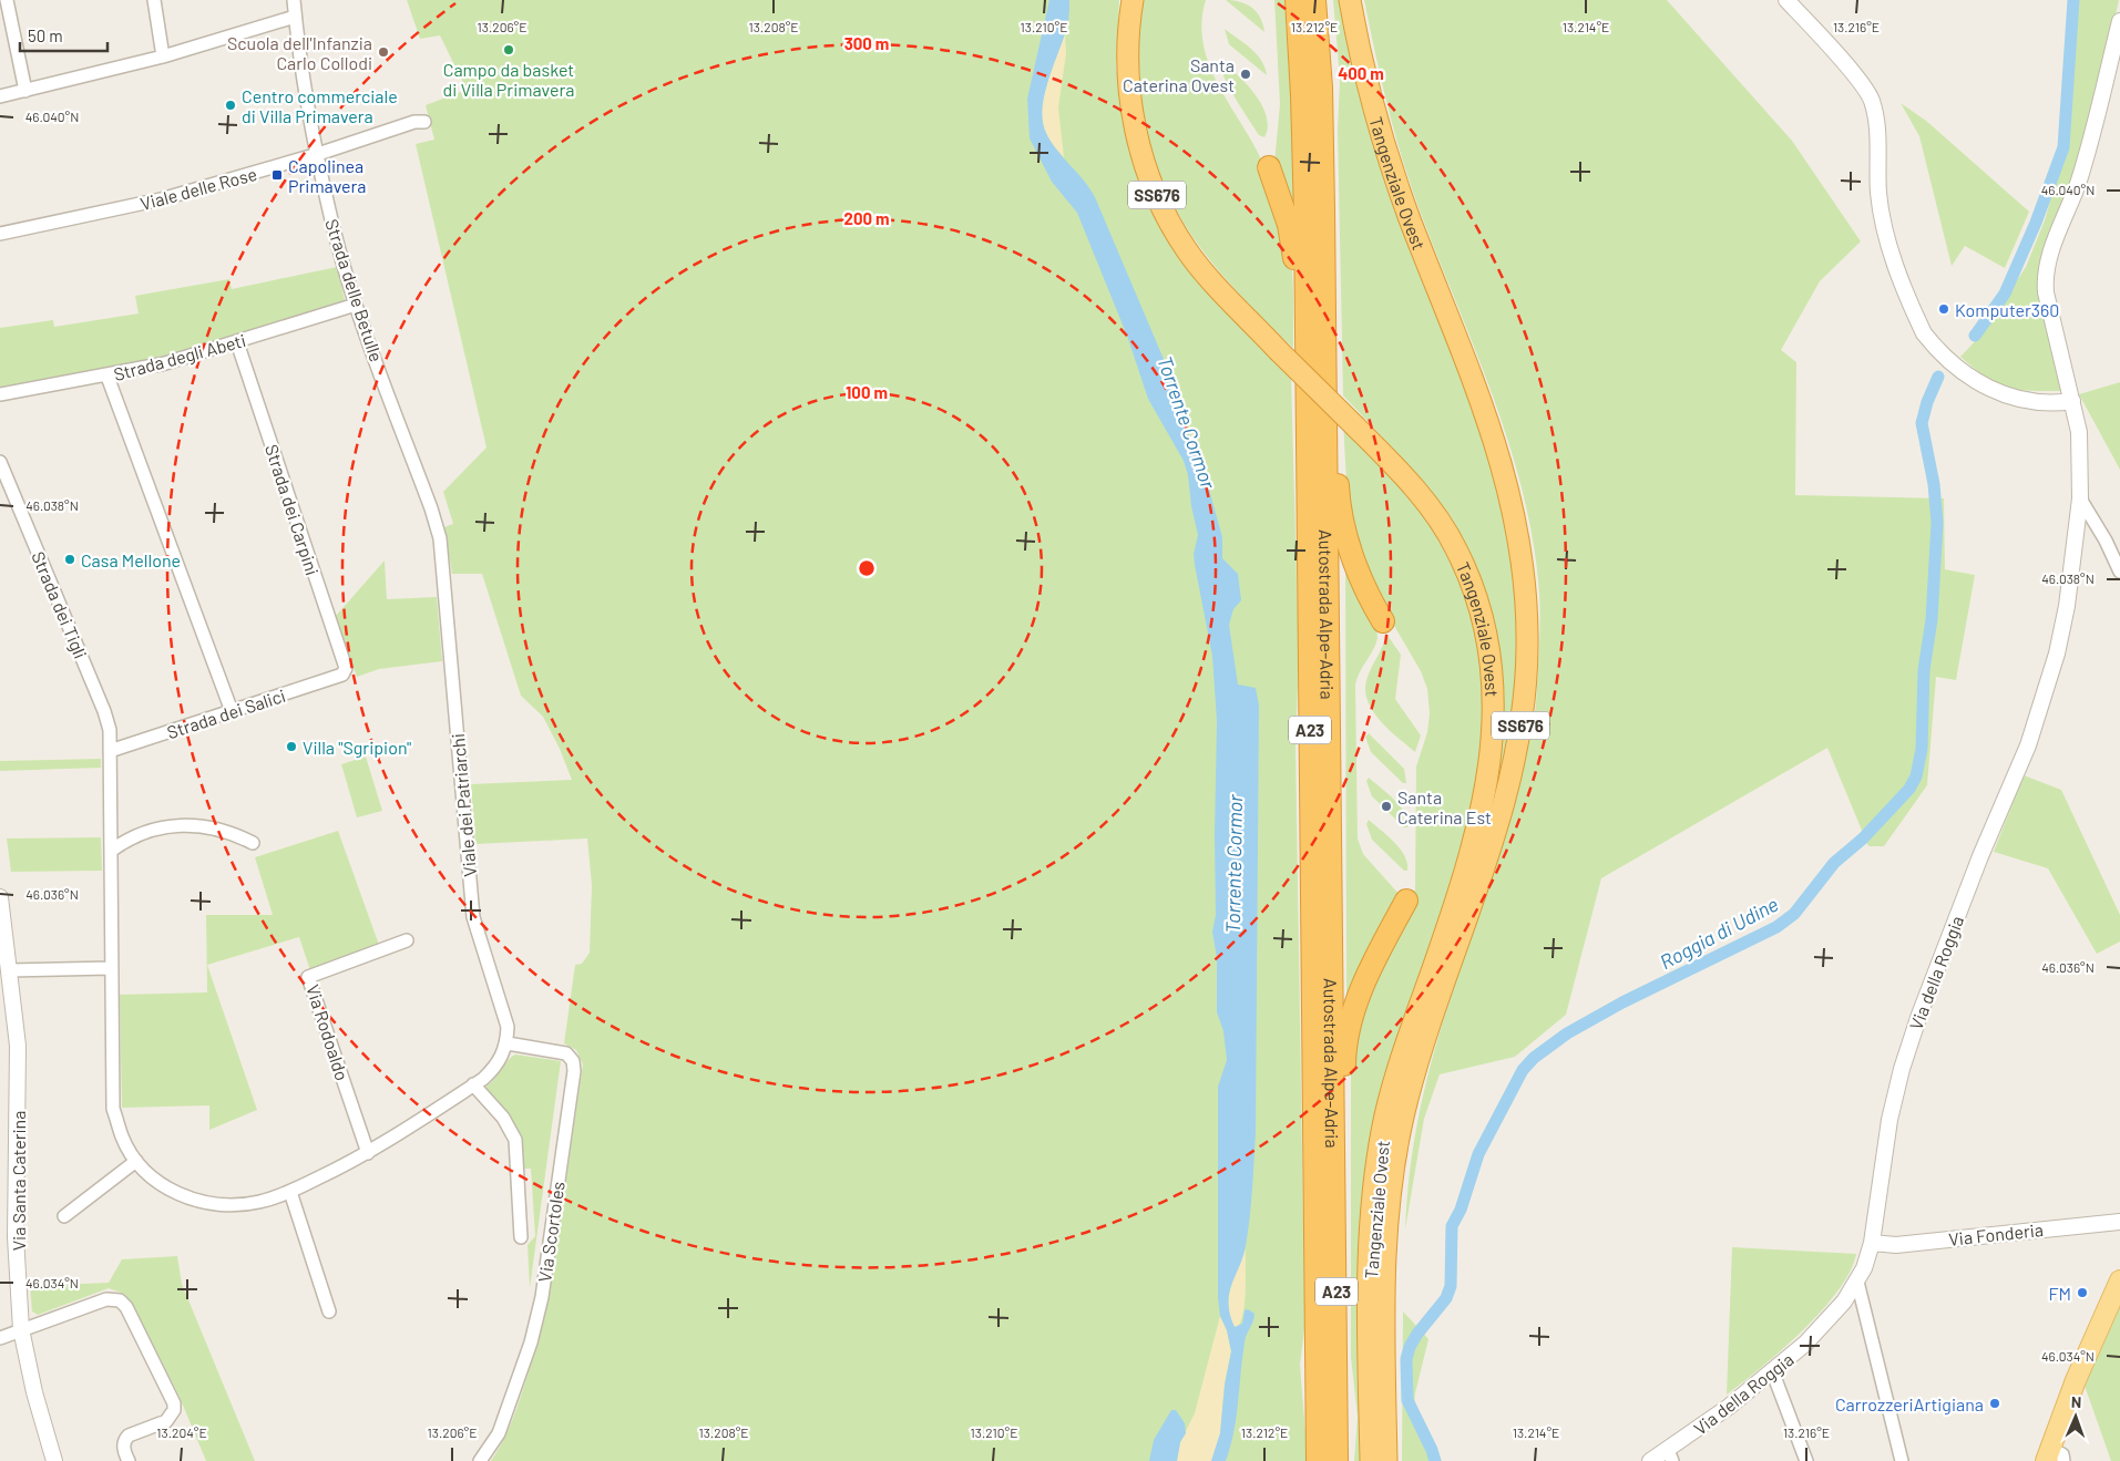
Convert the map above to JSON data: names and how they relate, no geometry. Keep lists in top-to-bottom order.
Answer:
{
  "streets": {
    "highway": [
      "Tangenziale Ovest",
      "SS676",
      "Autostrada Alpe-Adria",
      "A23"
    ],
    "street": [
      "Viale delle Rose",
      "Strada delle Betulle",
      "Strada degli Abeti",
      "Strada dei Carpini",
      "Strada dei Tigli",
      "Strada dei Salici",
      "Viale dei Patriarchi",
      "Via della Roggia",
      "Via Rodoaldo",
      "Via Santa Caterina",
      "Via Scortoles",
      "Via Fonderia"
    ]
  },
  "crossings": [
    ["Viale delle Rose", "Strada delle Betulle"],
    ["Strada delle Betulle", "Strada degli Abeti"],
    ["Strada delle Betulle", "Viale dei Patriarchi"],
    ["Strada degli Abeti", "Strada dei Carpini"],
    ["Strada dei Carpini", "Strada dei Salici"],
    ["Strada dei Tigli", "Strada dei Salici"],
    ["Viale dei Patriarchi", "Via Scortoles"],
    ["Via della Roggia", "Via Fonderia"]
  ],
  "water": ["Torrente Cormor", "Roggia di Udine"],
  "places": {
    "other": [
      "Campo da basket di Villa Primavera",
      "Scuola dell'Infanzia Carlo Collodi",
      "Santa Caterina Ovest",
      "Centro commerciale di Villa Primavera",
      "Komputer360",
      "Casa Mellone",
      "Villa \"Sgripion\"",
      "Santa Caterina Est",
      "FM",
      "CarrozzeriArtigiana"
    ],
    "transit": ["Capolinea Primavera"]
  },
  "scale_bar": "50 m",
  "north": "top",
  "coordinates": [
    "13.206°E",
    "13.208°E",
    "13.210°E",
    "13.212°E",
    "13.214°E",
    "13.216°E",
    "46.040°N",
    "46.038°N",
    "46.036°N",
    "46.034°N",
    "13.204°E"
  ],
  "rings": [
    "300 m",
    "400 m",
    "200 m",
    "100 m"
  ]
}
